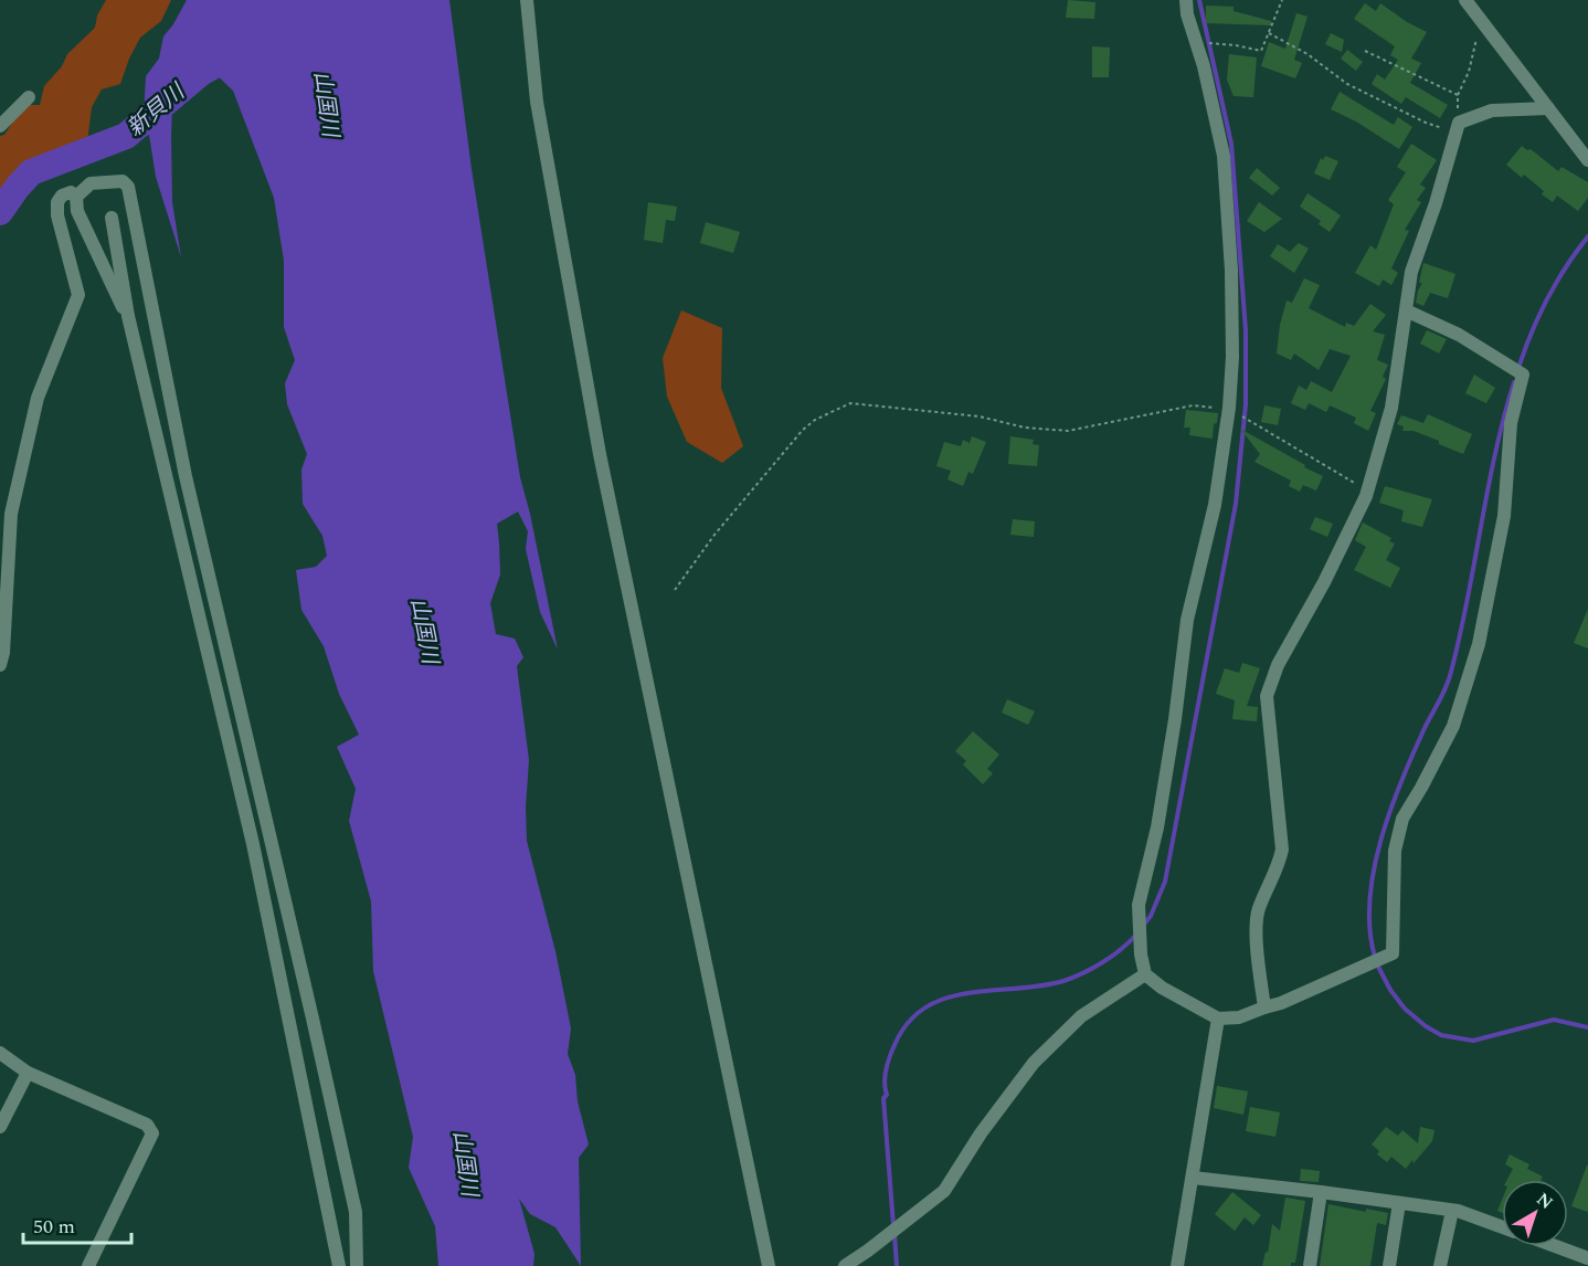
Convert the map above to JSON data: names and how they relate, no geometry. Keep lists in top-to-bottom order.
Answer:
{
  "water": ["山国川", "新貝川"],
  "scale_bar": "50 m",
  "north": "top right"
}
